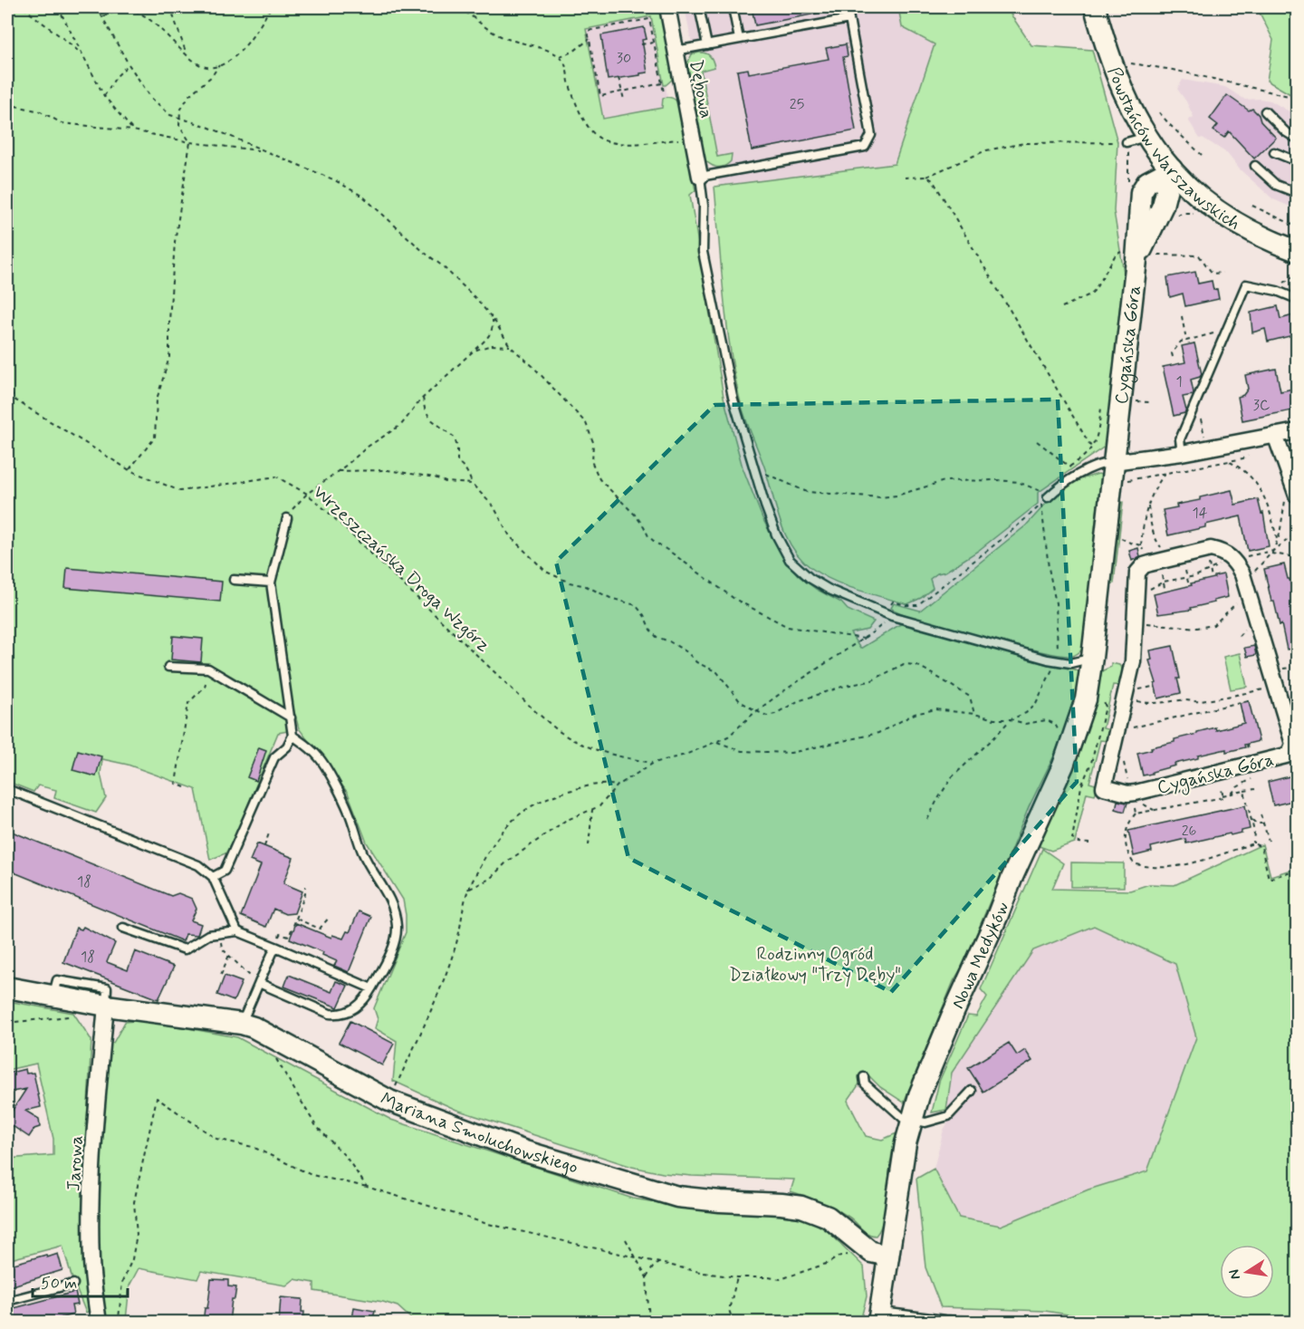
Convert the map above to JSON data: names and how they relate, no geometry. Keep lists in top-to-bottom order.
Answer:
{
  "streets": {
    "street": [
      "Dębowa",
      "Powstańców Warszawskich",
      "Cygańska Góra",
      "Nowa Medyków",
      "Mariana Smoluchowskiego",
      "Jarowa"
    ],
    "path": ["Wrzeszczańska Droga Wzgórz"]
  },
  "crossings": [
    ["Powstańców Warszawskich", "Cygańska Góra"],
    ["Cygańska Góra", "Nowa Medyków"],
    ["Nowa Medyków", "Mariana Smoluchowskiego"],
    ["Mariana Smoluchowskiego", "Jarowa"]
  ],
  "parks": ["Rodzinny Ogród Działkowy \"Trzy Dęby\""],
  "house_numbers": [
    "30",
    "25",
    "1",
    "3C",
    "14",
    "26",
    "18",
    "18"
  ],
  "scale_bar": "50 m",
  "north": "left"
}
